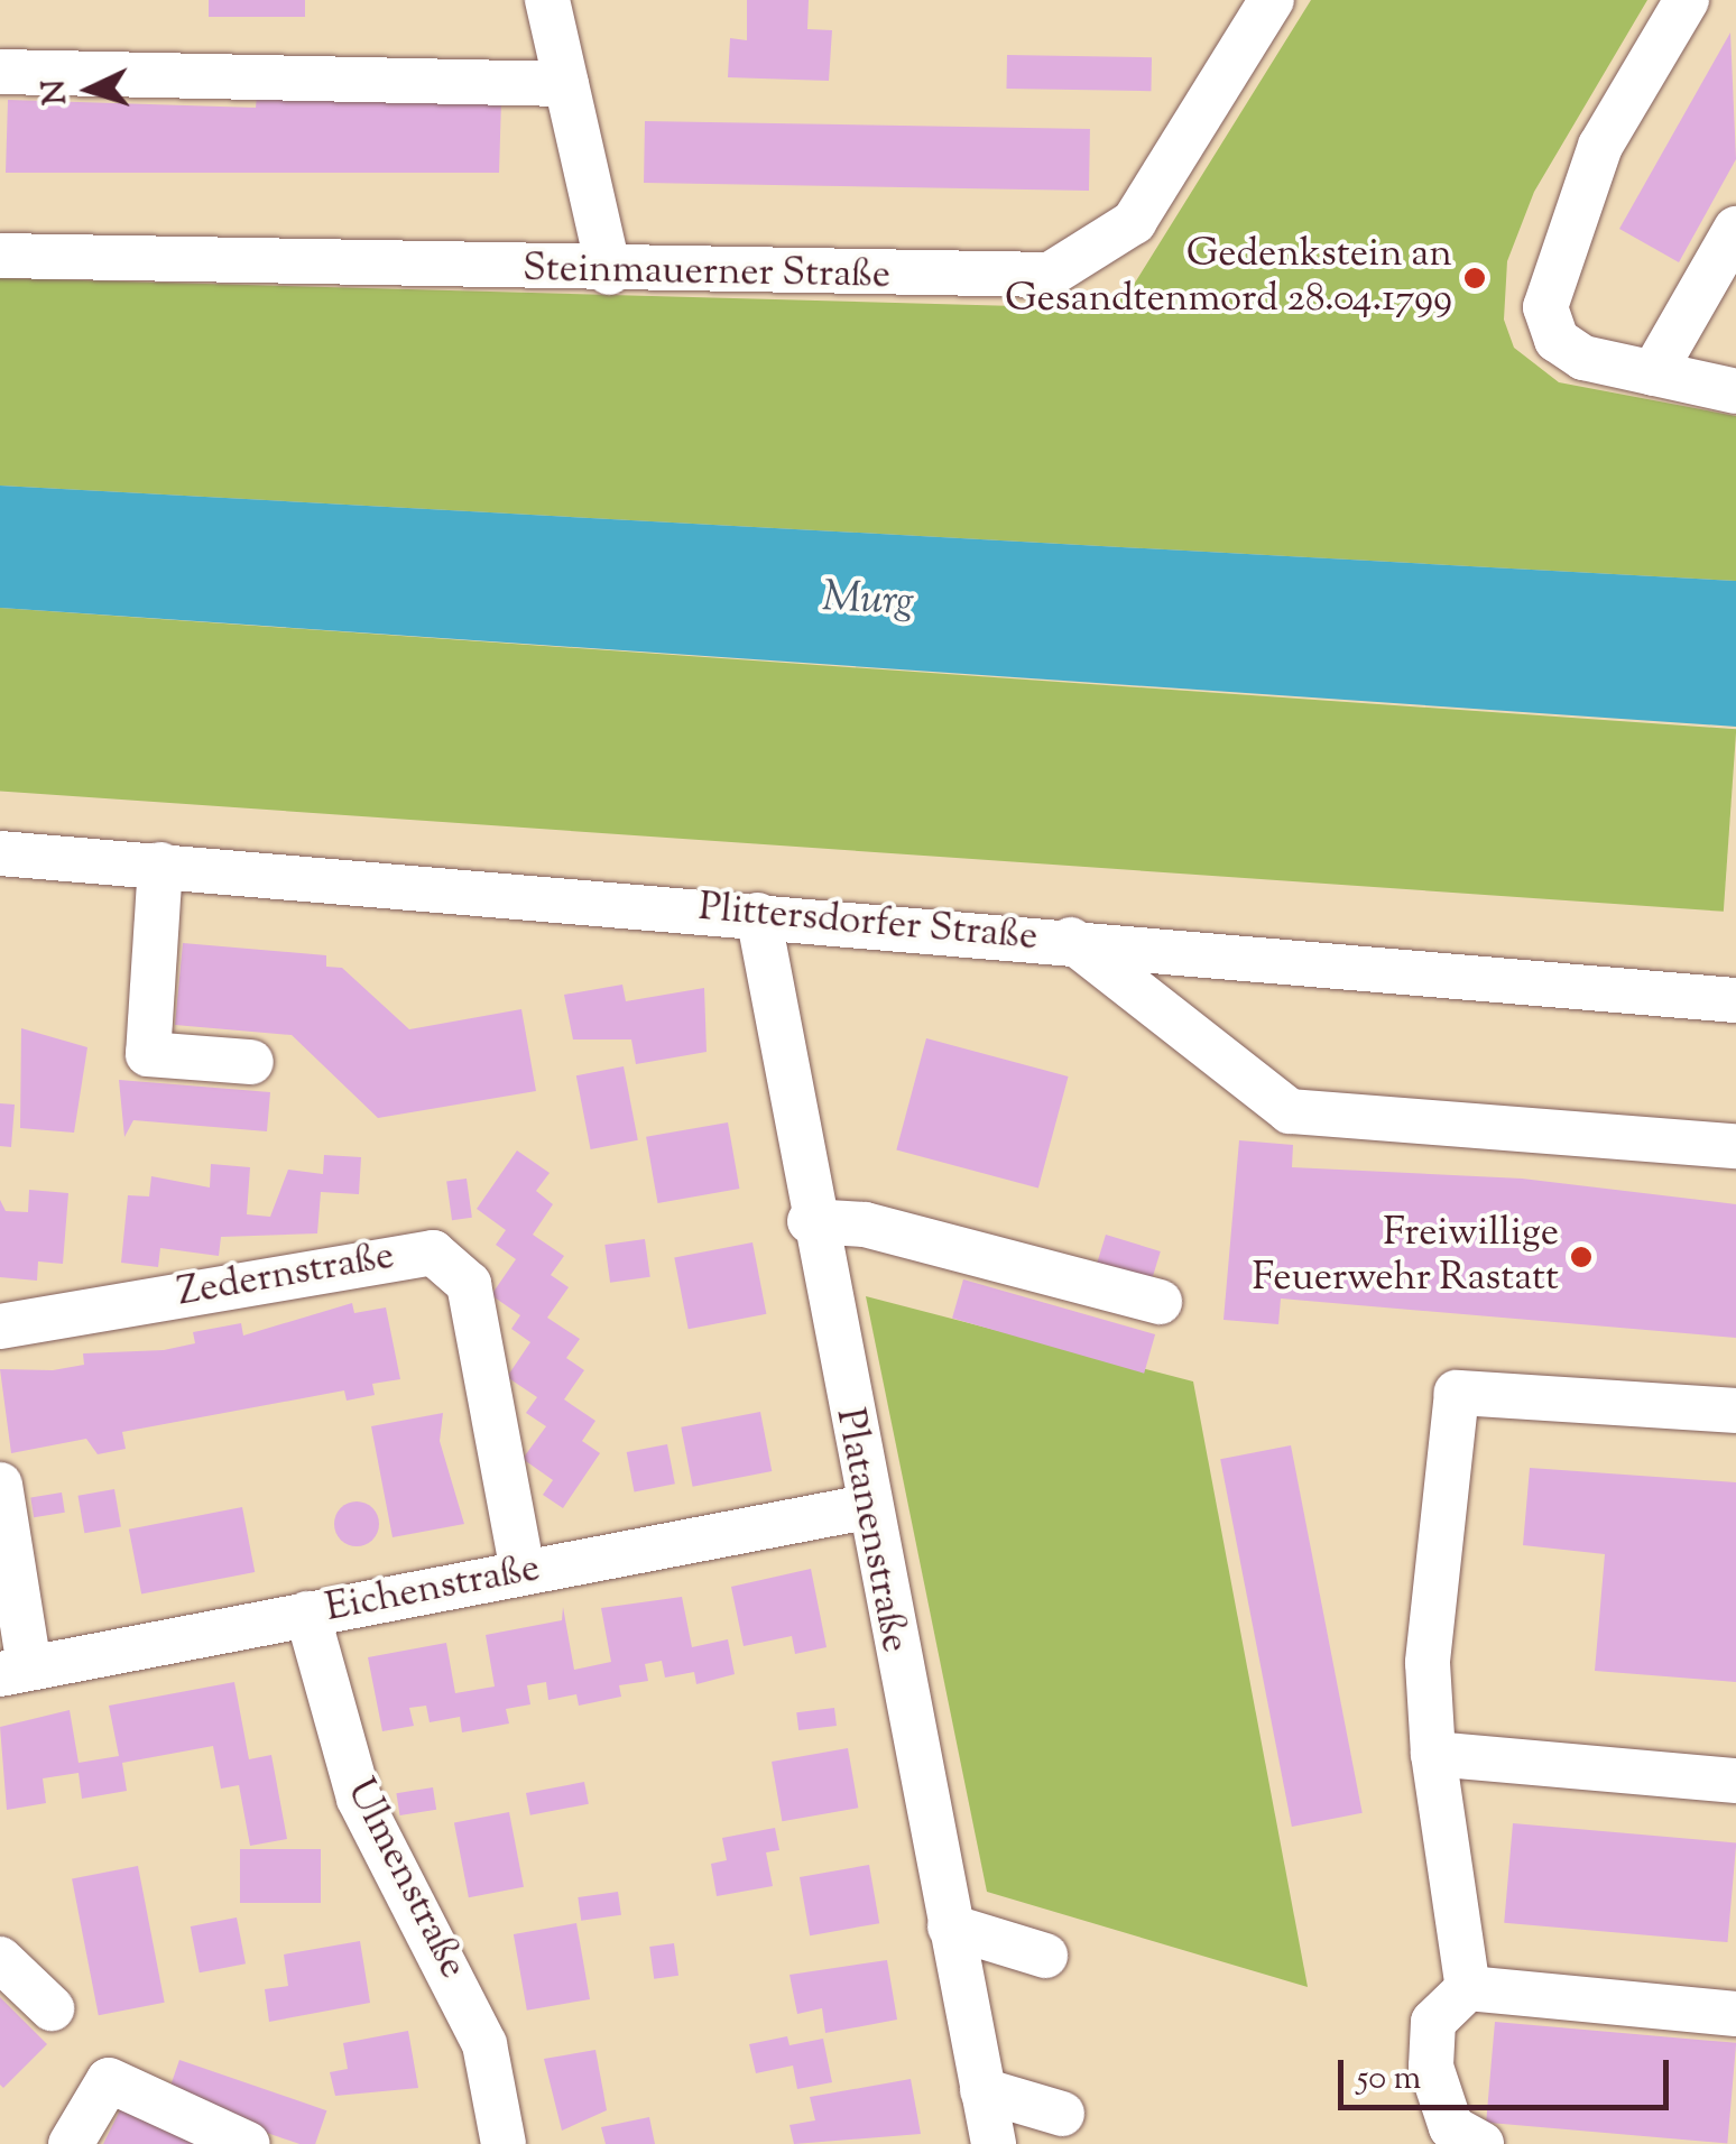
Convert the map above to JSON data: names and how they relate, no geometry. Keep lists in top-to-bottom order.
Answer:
{
  "streets": {
    "street": [
      "Steinmauerner Straße",
      "Plittersdorfer Straße",
      "Zedernstraße",
      "Platanenstraße",
      "Eichenstraße",
      "Ulmenstraße"
    ]
  },
  "crossings": [
    ["Plittersdorfer Straße", "Platanenstraße"],
    ["Zedernstraße", "Eichenstraße"],
    ["Platanenstraße", "Eichenstraße"],
    ["Eichenstraße", "Ulmenstraße"]
  ],
  "water": ["Murg"],
  "places": ["Gedenkstein an Gesandtenmord 28.04.1799", "Freiwillige Feuerwehr Rastatt"],
  "scale_bar": "50 m",
  "north": "left"
}
